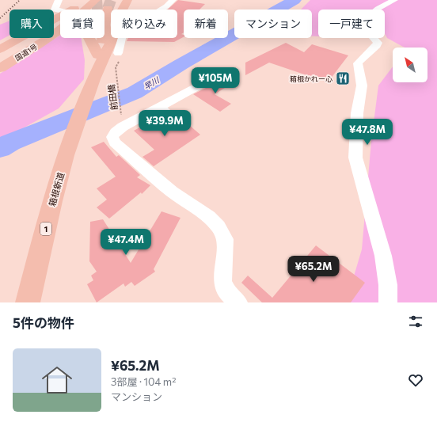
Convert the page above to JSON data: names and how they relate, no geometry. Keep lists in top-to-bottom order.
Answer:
{
  "streets": {
    "highway": ["国道1号", "箱根新道", "1"],
    "path": ["前田橋"]
  },
  "crossings": [
    ["国道1号", "1"],
    ["箱根新道", "1"]
  ],
  "water": ["早川"],
  "places": {
    "restaurant": ["箱根かれー心"]
  },
  "north": "top left",
  "page": {
    "chip": [
      "購入",
      "賃貸",
      "絞り込み",
      "新着",
      "マンション",
      "一戸建て"
    ],
    "price": [
      "¥105M",
      "¥39.9M",
      "¥47.8M",
      "¥47.4M",
      "¥65.2M"
    ],
    "heading": "5件の物件",
    "list": [
      {
        "name": "¥65.2M",
        "note": "3部屋 · 104 m² · マンション"
      }
    ]
  }
}
